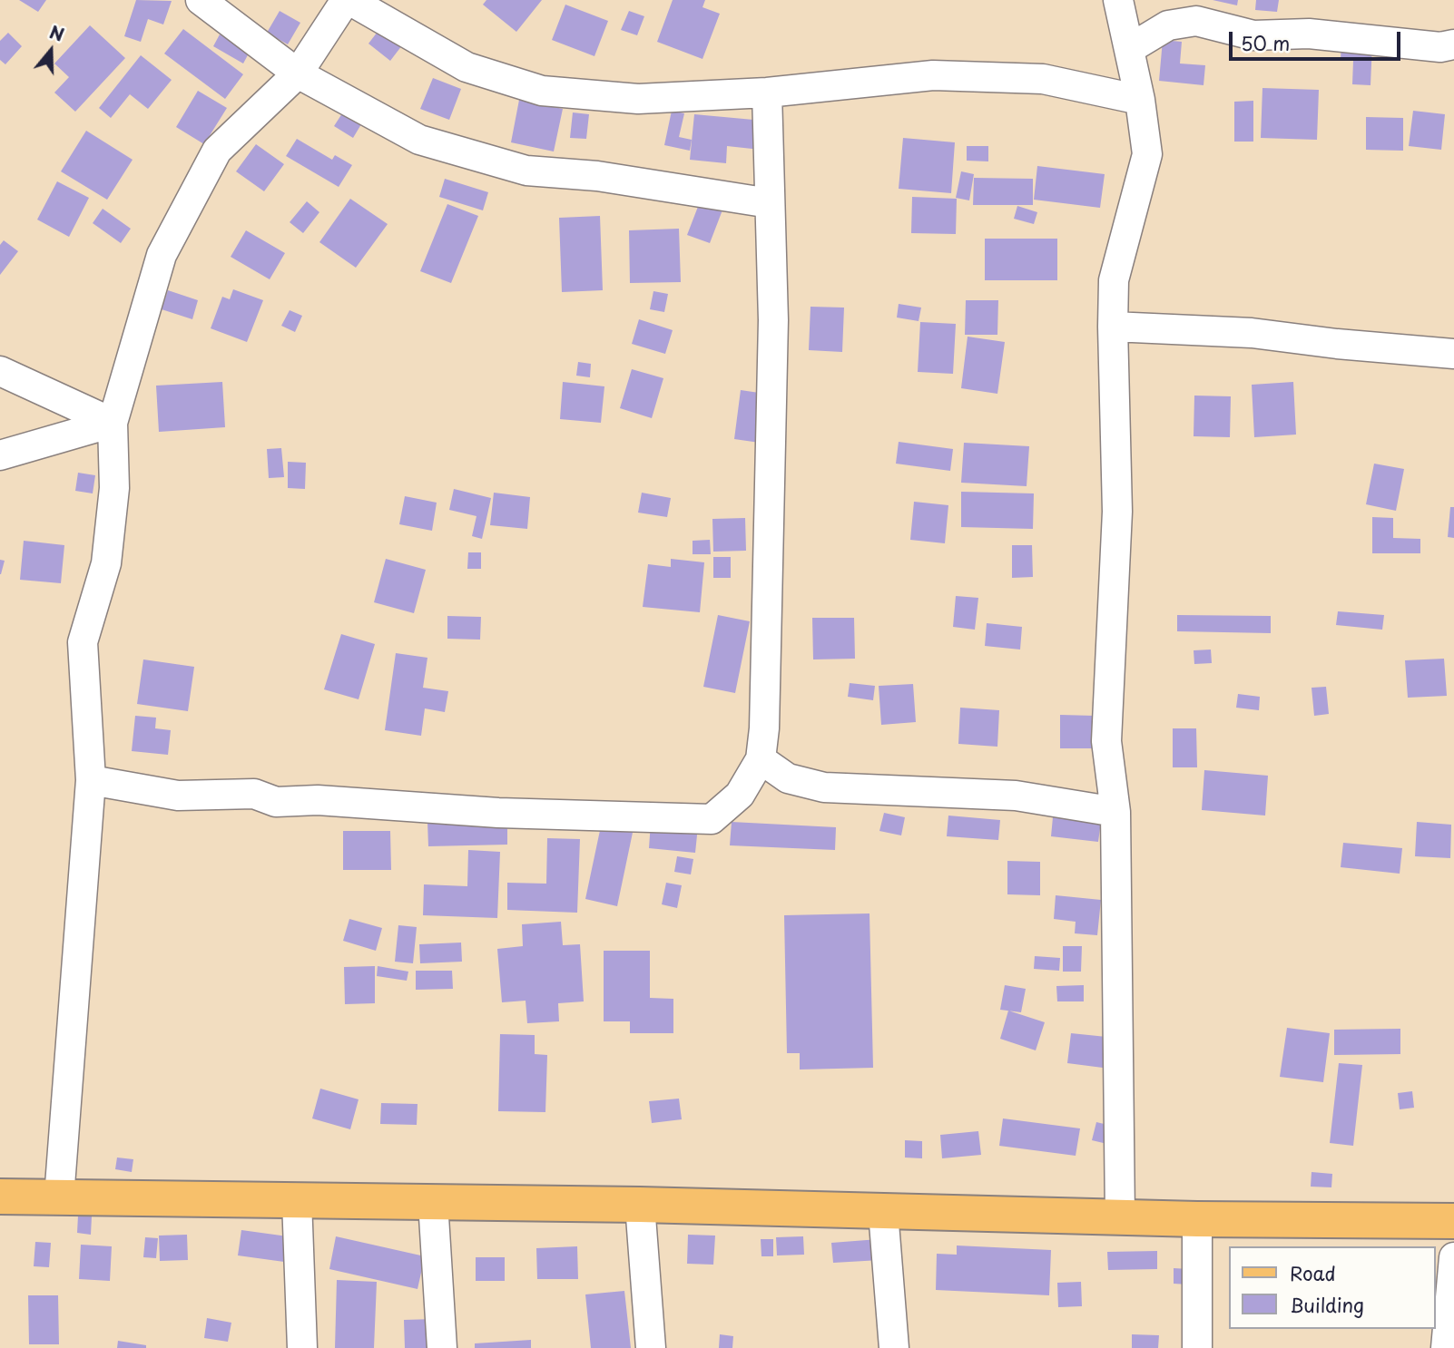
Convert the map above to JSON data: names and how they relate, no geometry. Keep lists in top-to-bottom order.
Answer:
{
  "legend": ["Road", "Building"],
  "scale_bar": "50 m",
  "north": "top"
}
